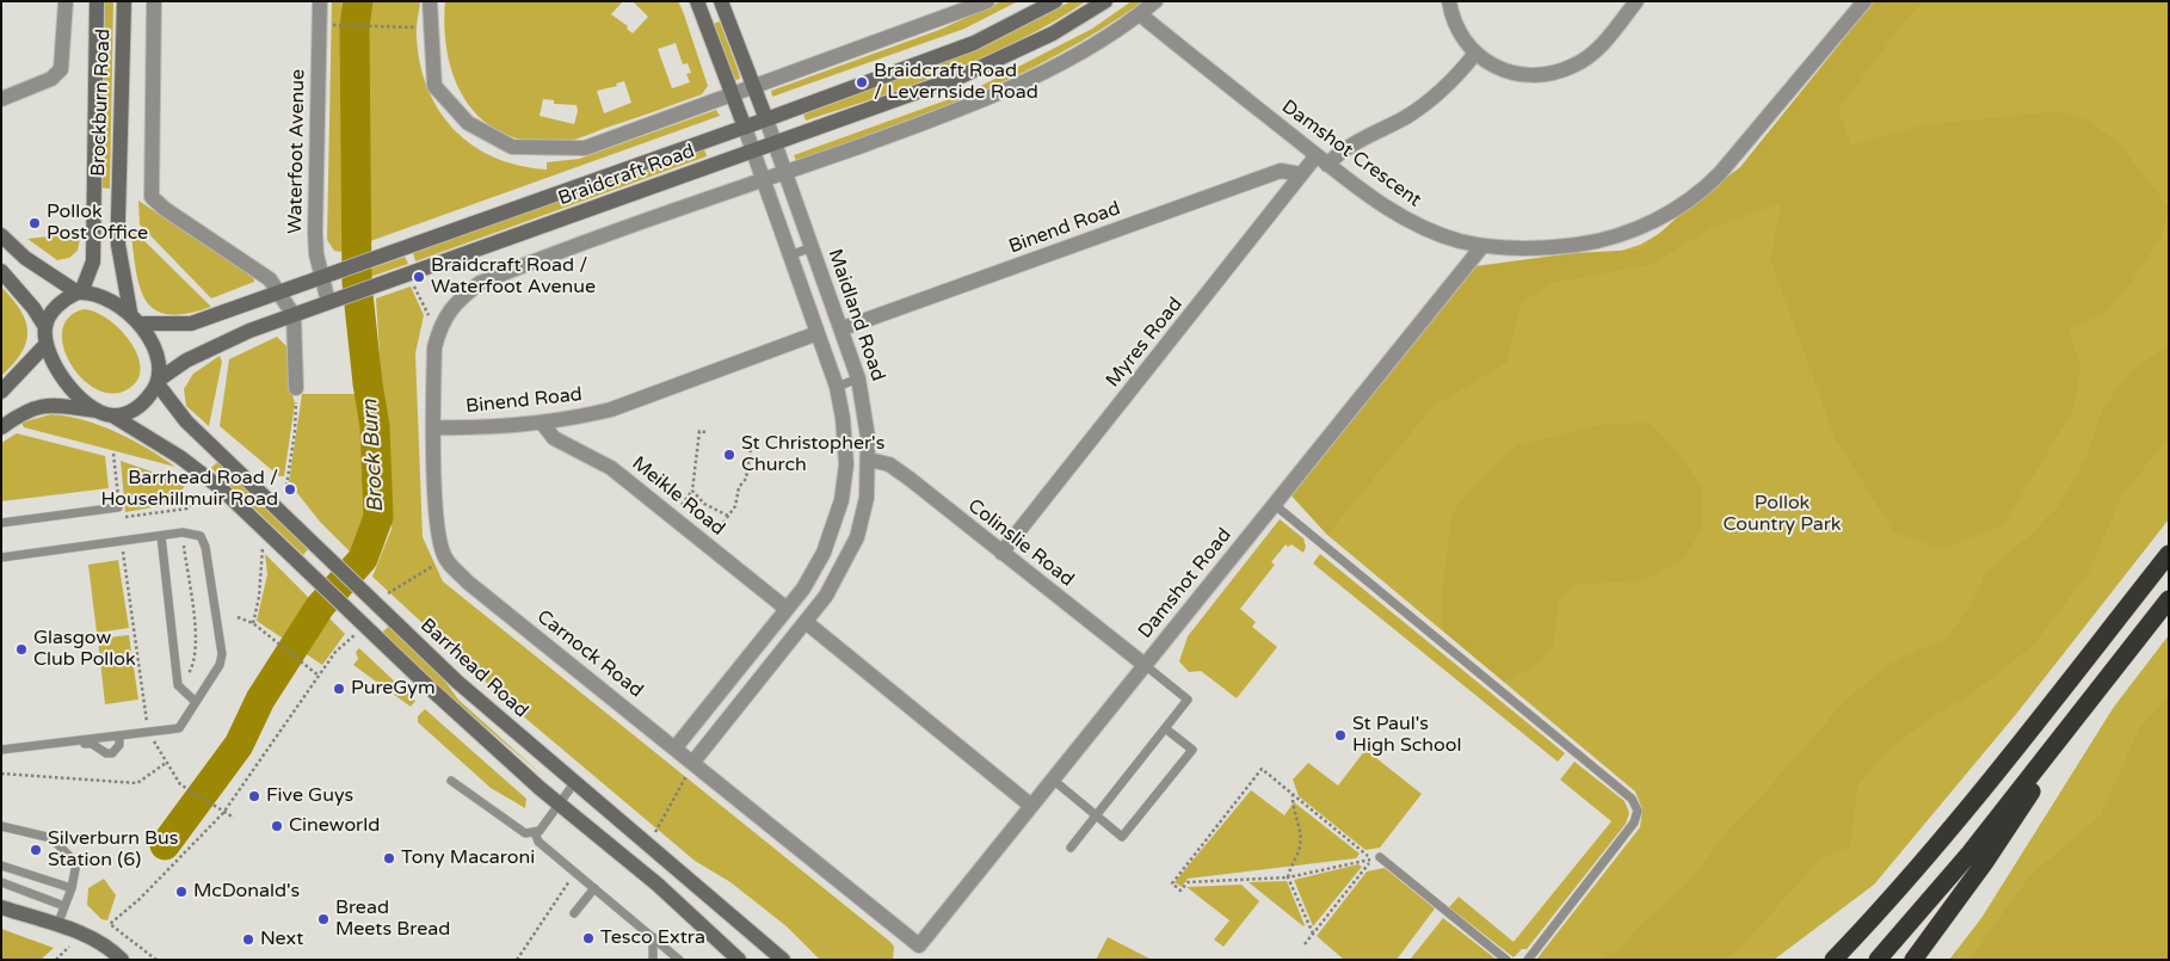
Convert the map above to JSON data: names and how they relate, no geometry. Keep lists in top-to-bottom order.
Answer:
{
  "streets": {
    "street": [
      "Brockburn Road",
      "Waterfoot Avenue",
      "Damshot Crescent",
      "Braidcraft Road",
      "Binend Road",
      "Maidland Road",
      "Myres Road",
      "Meikle Road",
      "Colinslie Road",
      "Damshot Road",
      "Carnock Road",
      "Barrhead Road"
    ]
  },
  "crossings": [
    ["Brockburn Road", "Braidcraft Road"],
    ["Brockburn Road", "Barrhead Road"],
    ["Waterfoot Avenue", "Braidcraft Road"],
    ["Damshot Crescent", "Myres Road"],
    ["Damshot Crescent", "Damshot Road"],
    ["Braidcraft Road", "Maidland Road"],
    ["Braidcraft Road", "Barrhead Road"],
    ["Binend Road", "Maidland Road"],
    ["Binend Road", "Myres Road"],
    ["Binend Road", "Meikle Road"],
    ["Binend Road", "Carnock Road"],
    ["Maidland Road", "Colinslie Road"],
    ["Maidland Road", "Carnock Road"],
    ["Myres Road", "Colinslie Road"],
    ["Colinslie Road", "Damshot Road"],
    ["Damshot Road", "Carnock Road"]
  ],
  "water": ["Brock Burn"],
  "parks": ["Pollok Country Park"],
  "places": [
    "Braidcraft Road / Levernside Road",
    "Pollok Post Office",
    "Braidcraft Road / Waterfoot Avenue",
    "St Christopher's Church",
    "Barrhead Road / Househillmuir Road",
    "Glasgow Club Pollok",
    "PureGym",
    "St Paul's High School",
    "Five Guys",
    "Cineworld",
    "Silverburn Bus Station (6)",
    "Tony Macaroni",
    "McDonald's",
    "Bread Meets Bread",
    "Tesco Extra",
    "Next"
  ]
}
